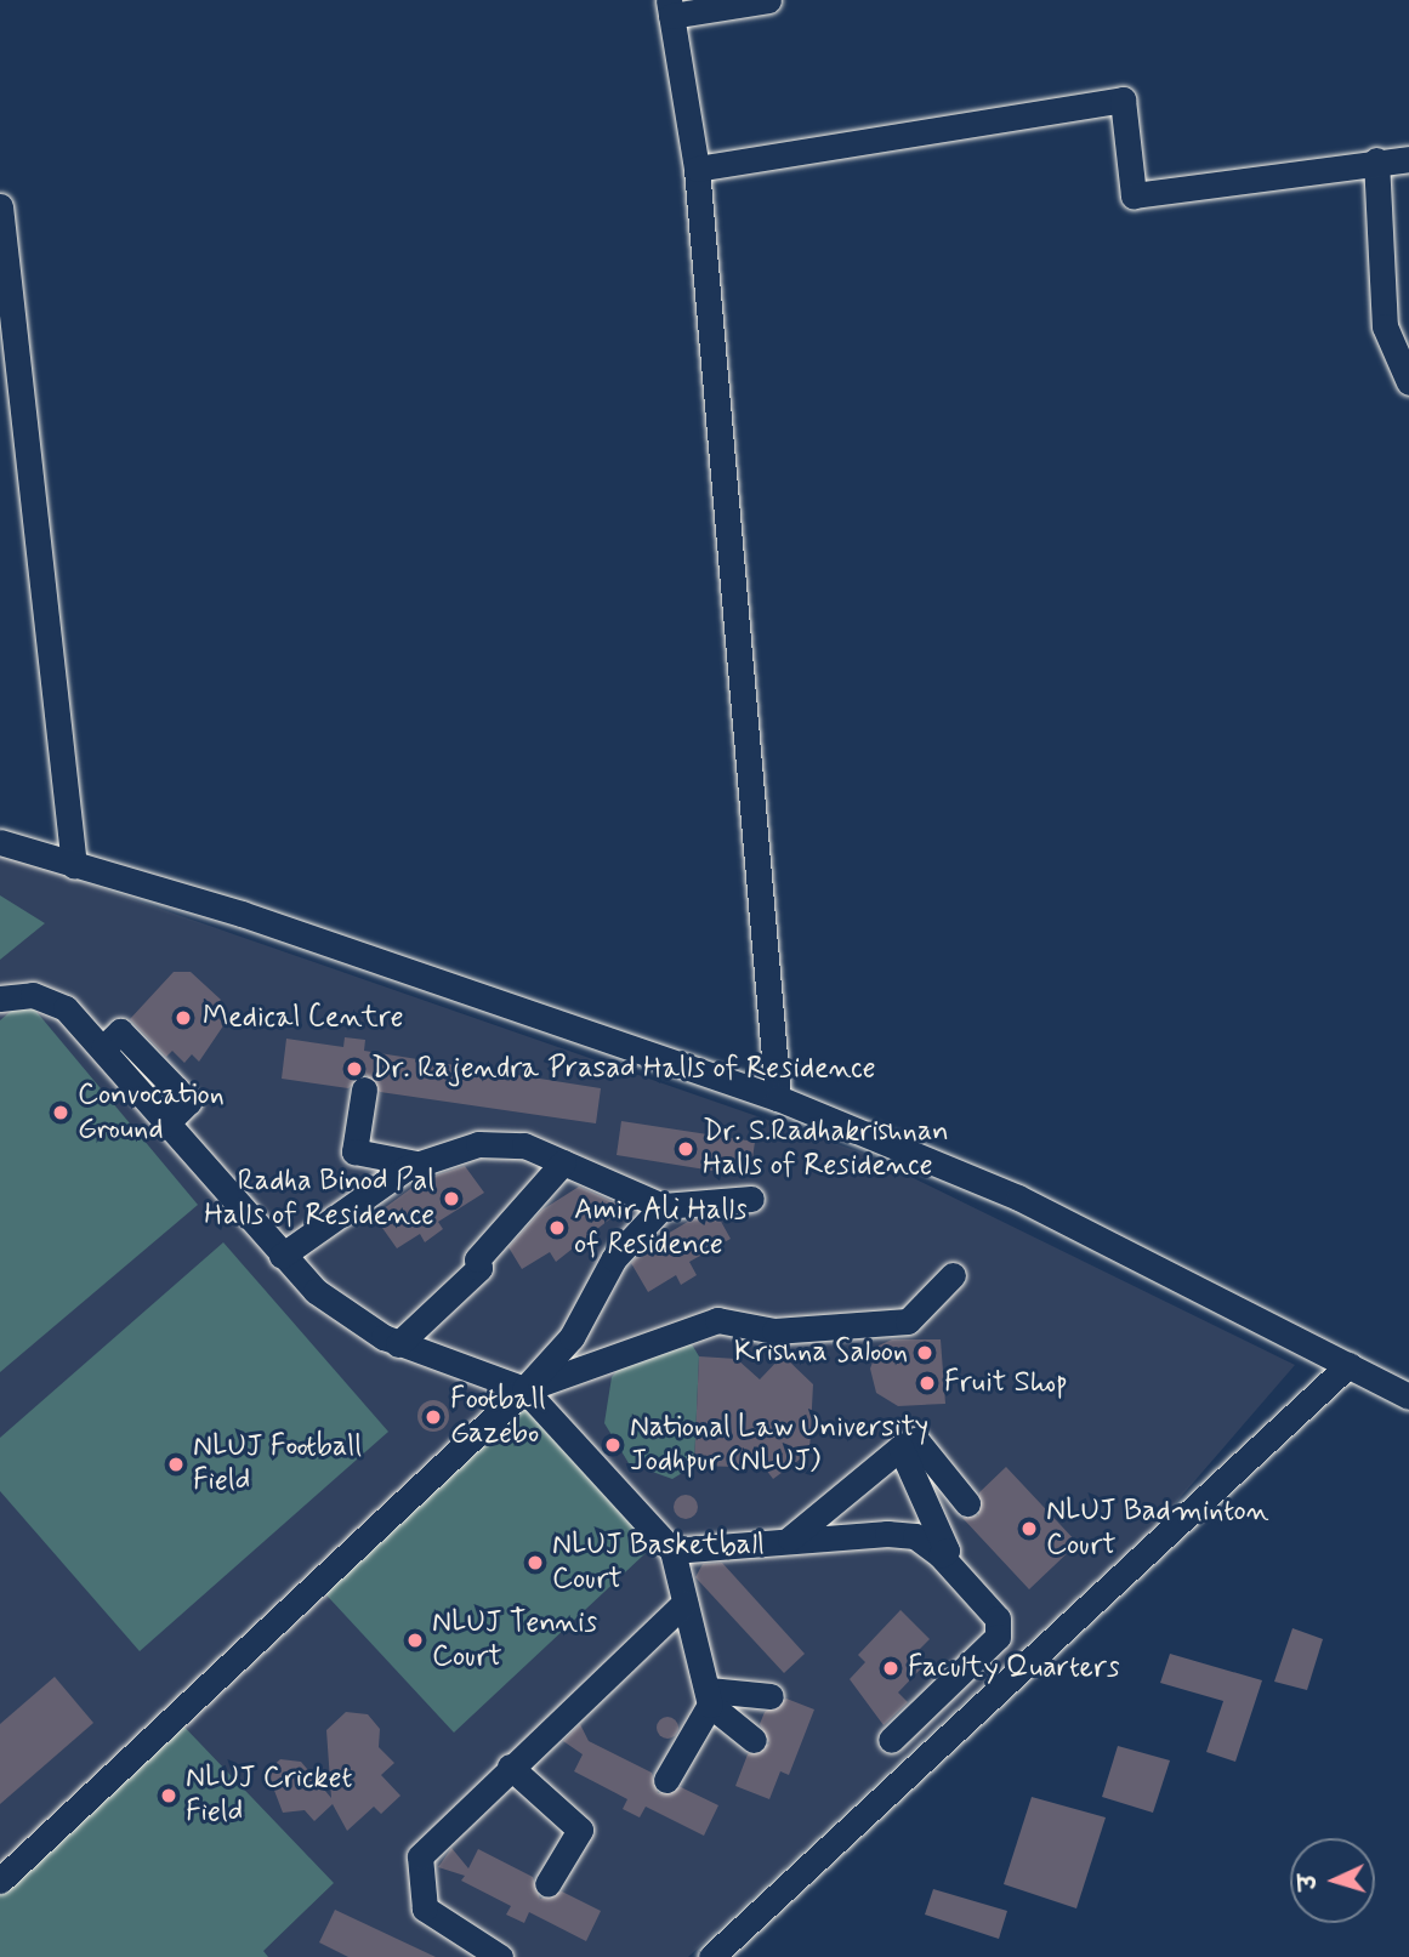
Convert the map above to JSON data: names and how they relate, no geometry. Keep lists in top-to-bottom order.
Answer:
{
  "places": [
    "Medical Centre",
    "Dr. Rajendra Prasad Halls of Residence",
    "Convocation Ground",
    "Dr. S.Radhakrishnan Halls of Residence",
    "Radha Binod Pal Halls of Residence",
    "Amir Ali Halls of Residence",
    "Krishna Saloon",
    "Fruit Shop",
    "Football Gazebo",
    "National Law University Jodhpur (NLUJ)",
    "NLUJ Football Field",
    "NLUJ Badminton Court",
    "NLUJ Basketball Court",
    "NLUJ Tennis Court",
    "Faculty Quarters",
    "NLUJ Cricket Field"
  ],
  "north": "left"
}
